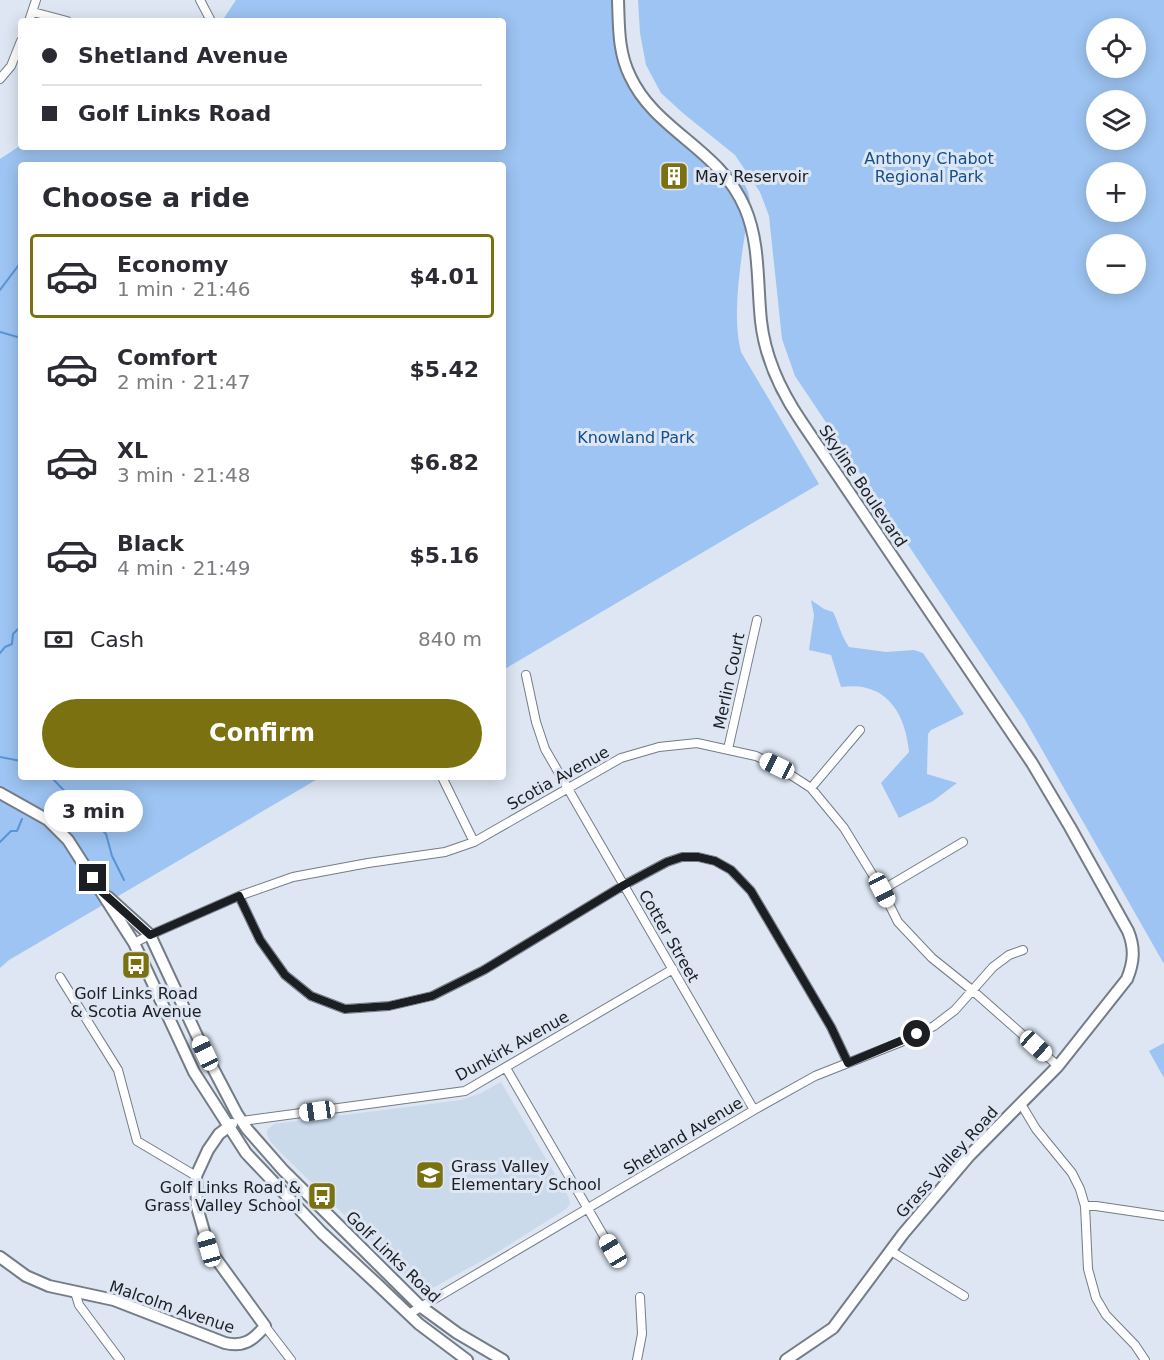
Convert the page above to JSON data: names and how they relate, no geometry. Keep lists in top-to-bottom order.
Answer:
{
  "streets": {
    "main road": [
      "Skyline Boulevard",
      "Grass Valley Road",
      "Golf Links Road",
      "Malcolm Avenue"
    ],
    "street": [
      "Merlin Court",
      "Scotia Avenue",
      "Cotter Street",
      "Dunkirk Avenue",
      "Shetland Avenue"
    ]
  },
  "crossings": [
    ["Skyline Boulevard", "Grass Valley Road"],
    ["Merlin Court", "Scotia Avenue"],
    ["Scotia Avenue", "Cotter Street"],
    ["Scotia Avenue", "Shetland Avenue"],
    ["Scotia Avenue", "Grass Valley Road"],
    ["Scotia Avenue", "Golf Links Road"],
    ["Cotter Street", "Dunkirk Avenue"],
    ["Cotter Street", "Shetland Avenue"],
    ["Dunkirk Avenue", "Golf Links Road"],
    ["Shetland Avenue", "Golf Links Road"]
  ],
  "parks": ["Anthony Chabot Regional Park", "Knowland Park"],
  "places": {
    "building": ["May Reservoir"],
    "bus stop": ["Golf Links Road & Scotia Avenue", "Golf Links Road & Grass Valley School"],
    "school or university": ["Grass Valley Elementary School"]
  },
  "page": {
    "map_buttons": ["+", "−"],
    "banner": ["Shetland Avenue", "Golf Links Road"],
    "heading": "Choose a ride",
    "list": [
      {
        "name": "Economy",
        "note": "1 min · 21:46",
        "value": "$4.01"
      },
      {
        "name": "Comfort",
        "note": "2 min · 21:47",
        "value": "$5.42"
      },
      {
        "name": "XL",
        "note": "3 min · 21:48",
        "value": "$6.82"
      },
      {
        "name": "Black",
        "note": "4 min · 21:49",
        "value": "$5.16"
      }
    ],
    "pay": ["Cash", "840 m"],
    "buttons": "Confirm",
    "bubble": "3 min"
  }
}
